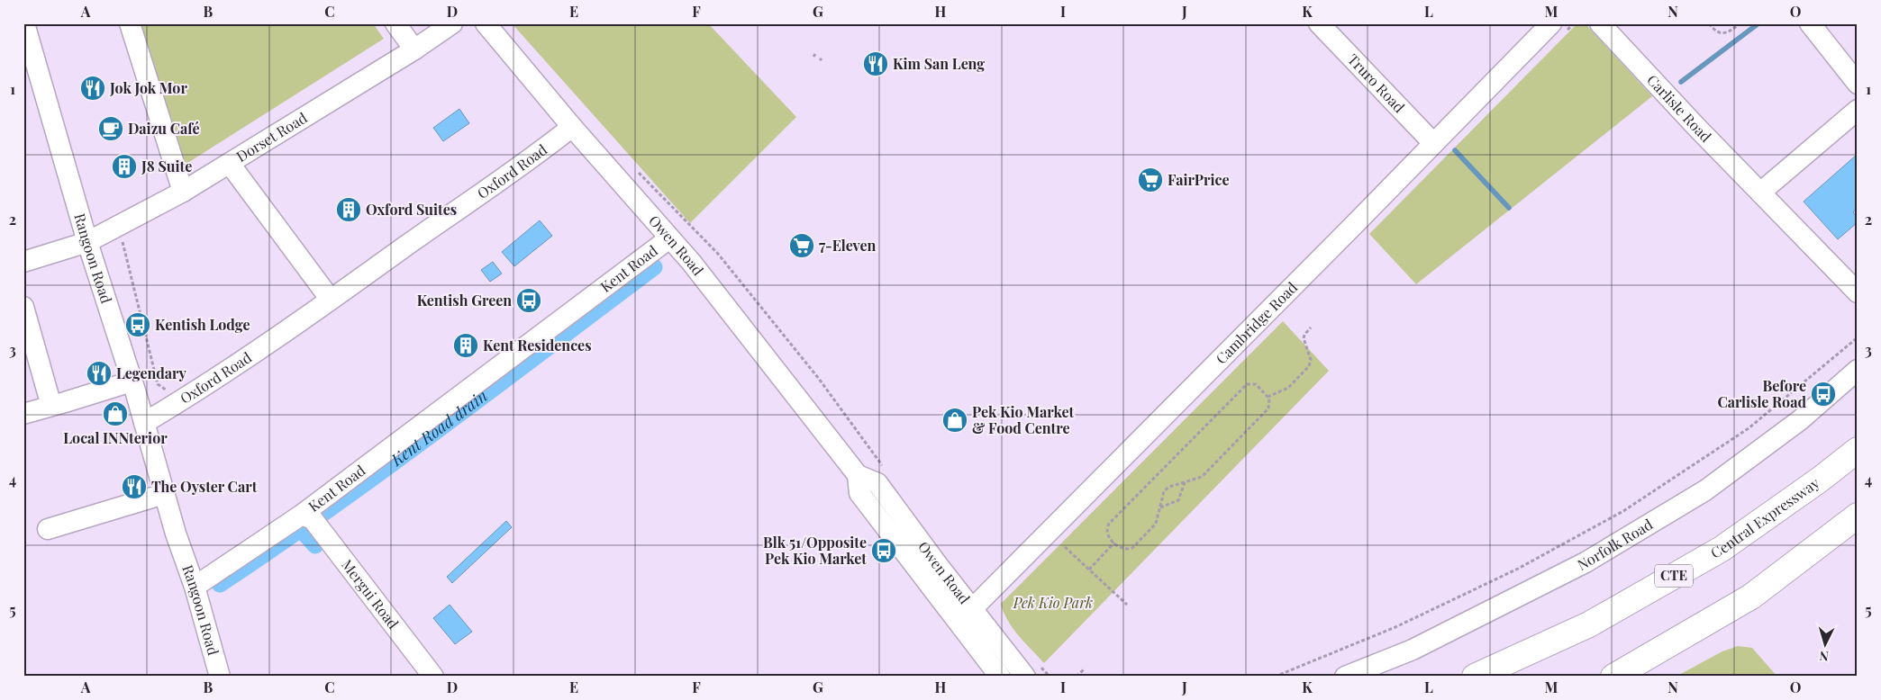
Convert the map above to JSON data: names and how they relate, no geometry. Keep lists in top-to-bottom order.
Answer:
{
  "streets": {
    "highway": ["Central Expressway", "CTE"],
    "street": [
      "Truro Road",
      "Carlisle Road",
      "Dorset Road",
      "Oxford Road",
      "Owen Road",
      "Rangoon Road",
      "Kent Road",
      "Cambridge Road",
      "Norfolk Road",
      "Mergui Road"
    ]
  },
  "crossings": [
    ["Truro Road", "Cambridge Road"],
    ["Dorset Road", "Rangoon Road"],
    ["Oxford Road", "Owen Road"],
    ["Oxford Road", "Rangoon Road"],
    ["Owen Road", "Kent Road"],
    ["Owen Road", "Cambridge Road"],
    ["Rangoon Road", "Kent Road"],
    ["Kent Road", "Mergui Road"]
  ],
  "water": ["Kent Road drain"],
  "parks": ["Pek Kio Park"],
  "places": {
    "restaurant": [
      "Kim San Leng",
      "Jok Jok Mor",
      "Legendary",
      "The Oyster Cart"
    ],
    "cafe": ["Daizu Café"],
    "building": ["J8 Suite", "Oxford Suites", "Kent Residences"],
    "supermarket": ["FairPrice", "7-Eleven"],
    "bus stop": [
      "Kentish Green",
      "Kentish Lodge",
      "Before Carlisle Road",
      "Blk 51/Opposite Pek Kio Market"
    ],
    "shop": ["Local INNterior", "Pek Kio Market & Food Centre"]
  },
  "north": "bottom",
  "grid": {
    "columns": [
      "A",
      "B",
      "C",
      "D",
      "E",
      "F",
      "G",
      "H",
      "I",
      "J",
      "K",
      "L",
      "M",
      "N",
      "O"
    ],
    "rows": [
      "1",
      "2",
      "3",
      "4",
      "5"
    ]
  }
}
